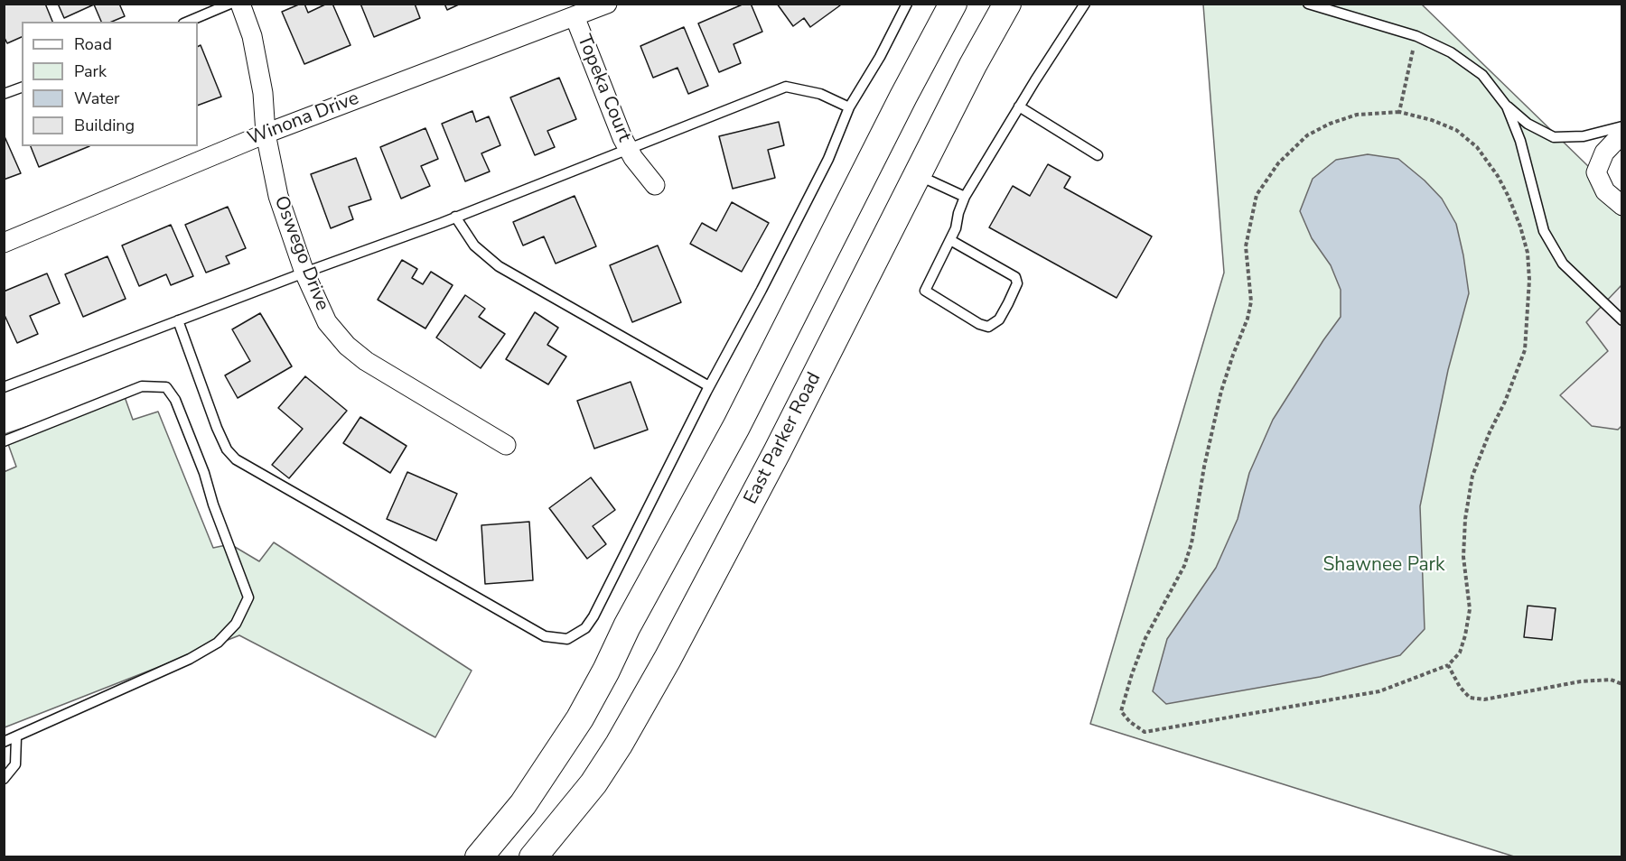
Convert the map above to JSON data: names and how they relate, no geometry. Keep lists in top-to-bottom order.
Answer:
{
  "streets": {
    "main road": ["East Parker Road"],
    "street": ["Topeka Court", "Winona Drive", "Oswego Drive"]
  },
  "crossings": [
    ["Topeka Court", "Winona Drive"],
    ["Winona Drive", "Oswego Drive"]
  ],
  "parks": ["Shawnee Park"],
  "legend": [
    "Road",
    "Park",
    "Water",
    "Building"
  ]
}
